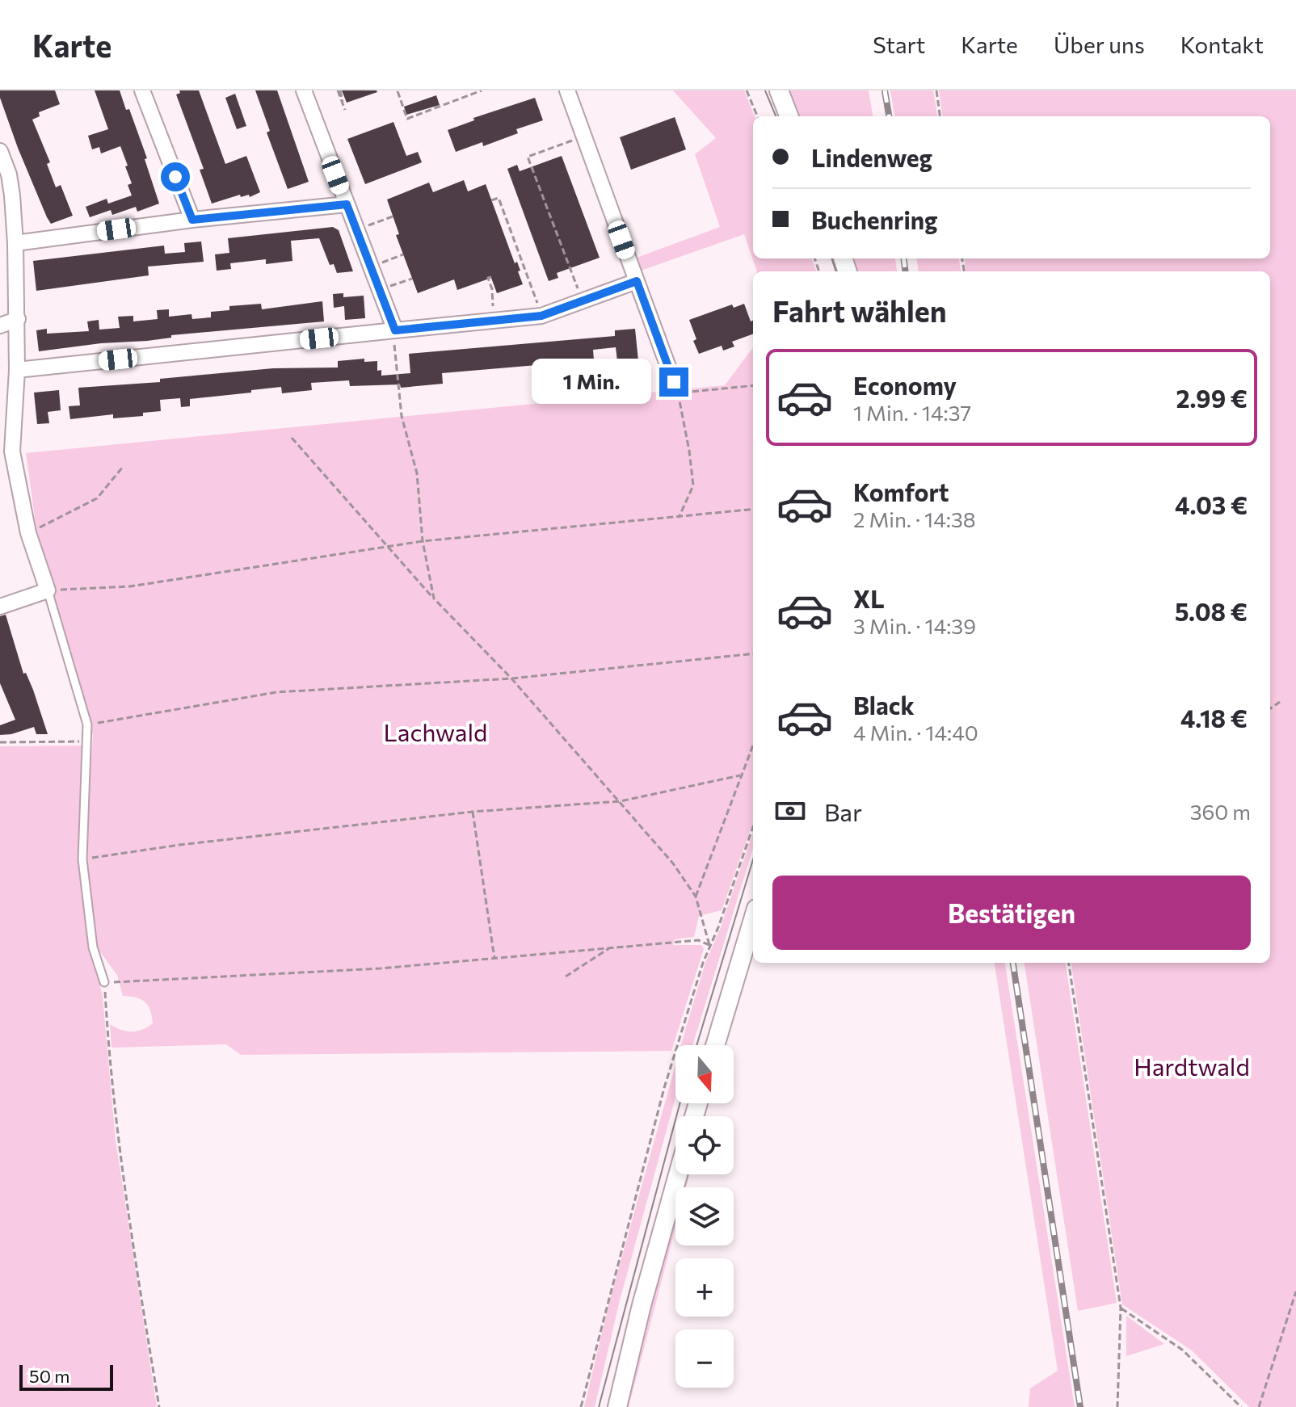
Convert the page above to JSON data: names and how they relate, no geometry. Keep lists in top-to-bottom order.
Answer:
{
  "parks": ["Lachwald", "Hardtwald"],
  "scale_bar": "50 m",
  "north": "bottom",
  "page": {
    "header": "Karte",
    "nav": [
      "Start",
      "Karte",
      "Über uns",
      "Kontakt"
    ],
    "banner": ["Lindenweg", "Buchenring"],
    "heading": "Fahrt wählen",
    "list": [
      {
        "name": "Economy",
        "note": "1 Min. · 14:37",
        "value": "2.99 €"
      },
      {
        "name": "Komfort",
        "note": "2 Min. · 14:38",
        "value": "4.03 €"
      },
      {
        "name": "XL",
        "note": "3 Min. · 14:39",
        "value": "5.08 €"
      },
      {
        "name": "Black",
        "note": "4 Min. · 14:40",
        "value": "4.18 €"
      }
    ],
    "bubble": "1 Min.",
    "pay": ["Bar", "360 m"],
    "buttons": "Bestätigen",
    "map_buttons": ["+", "−"],
    "scale": "50 m"
  }
}
